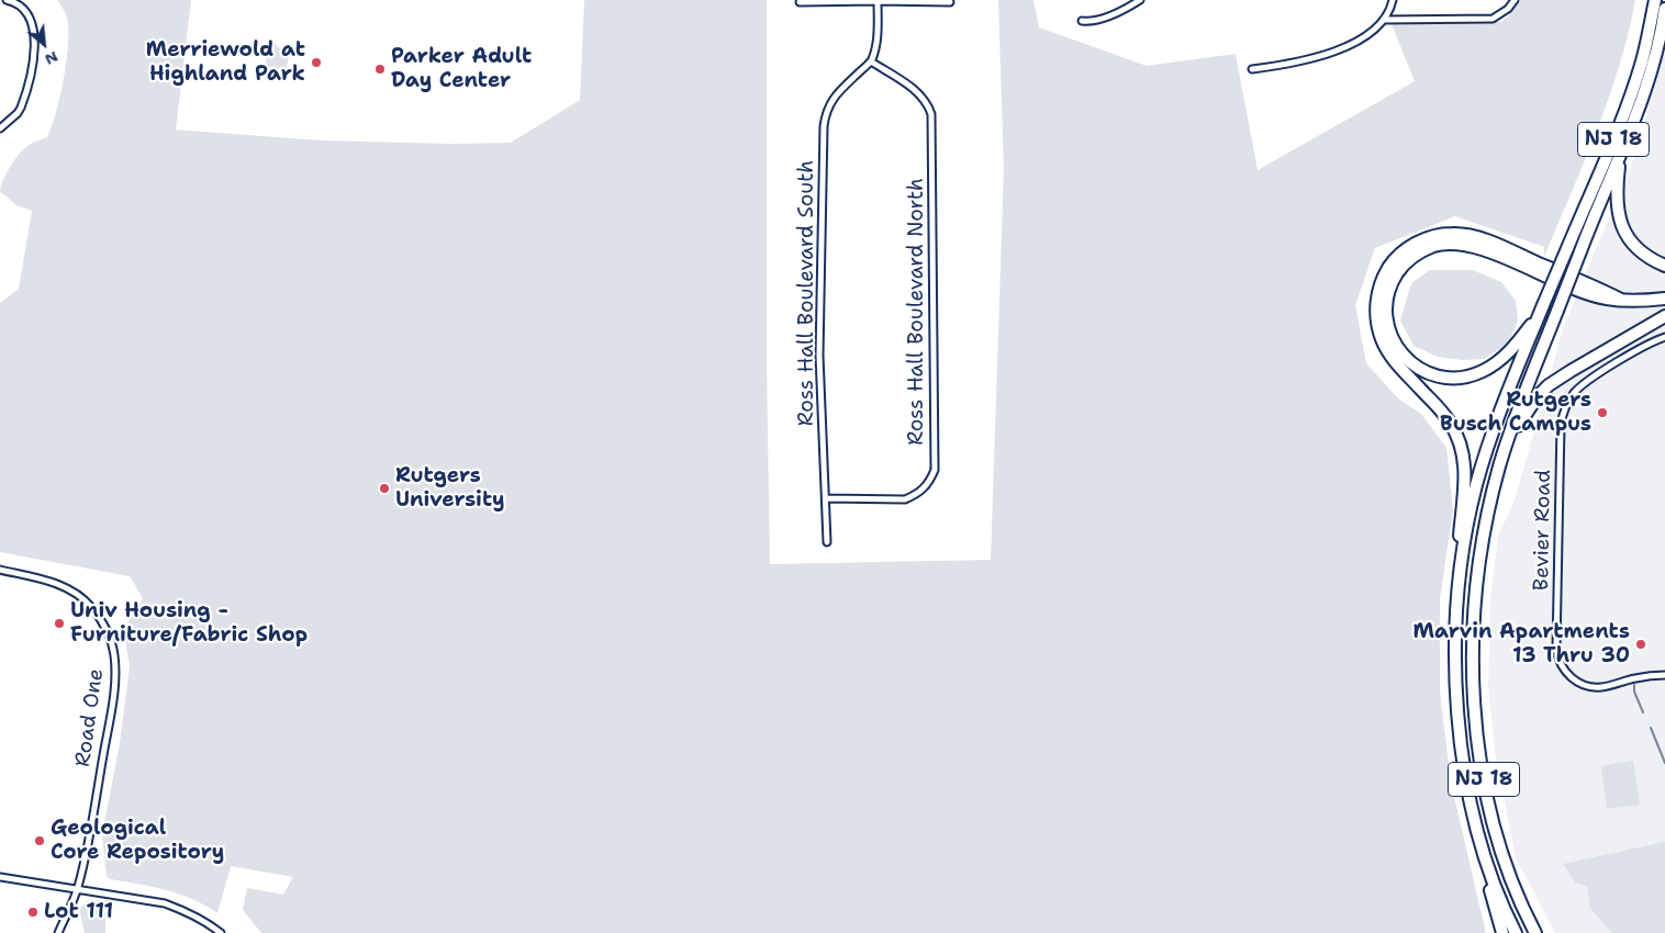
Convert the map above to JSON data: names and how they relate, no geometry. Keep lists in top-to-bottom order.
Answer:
{
  "streets": {
    "highway": ["NJ 18"],
    "street": [
      "Ross Hall Boulevard South",
      "Ross Hall Boulevard North",
      "Bevier Road",
      "Road One"
    ]
  },
  "crossings": [
    ["Ross Hall Boulevard South", "Ross Hall Boulevard North"]
  ],
  "places": [
    "Merriewold at Highland Park",
    "Parker Adult Day Center",
    "Rutgers Busch Campus",
    "Rutgers University",
    "Univ Housing - Furniture/Fabric Shop",
    "Marvin Apartments 13 Thru 30",
    "Geological Core Repository",
    "Lot 111"
  ],
  "north": "bottom right"
}
